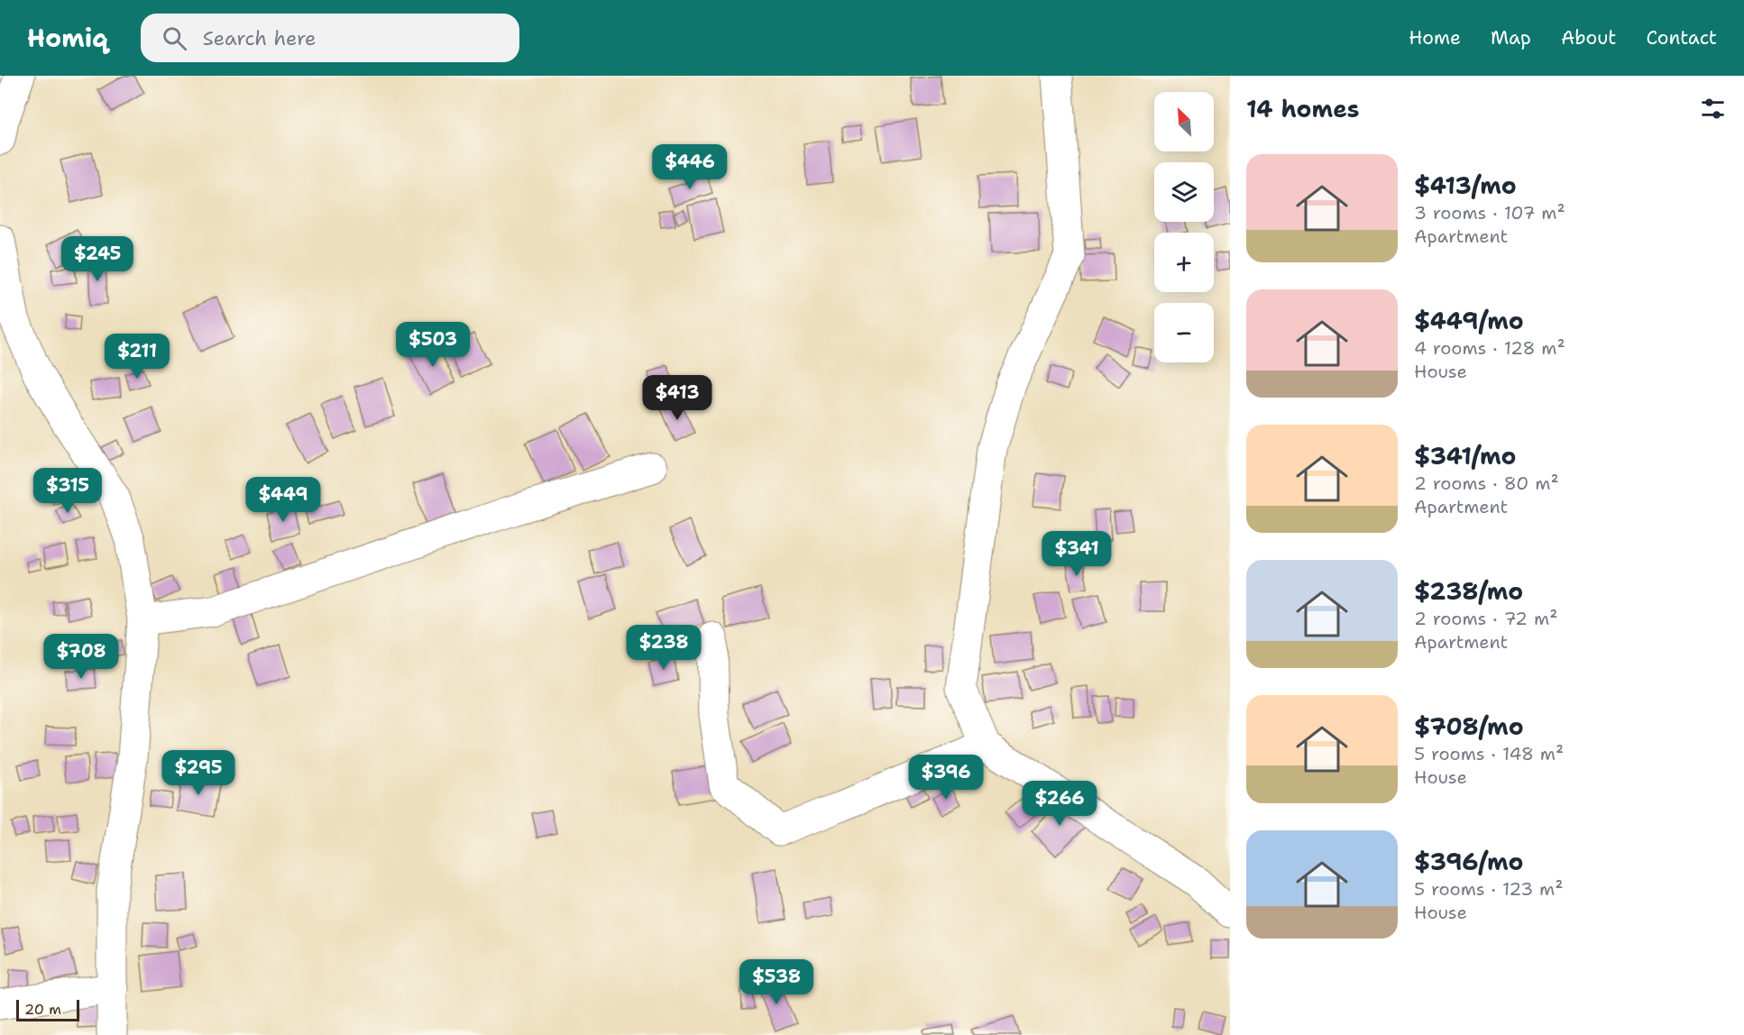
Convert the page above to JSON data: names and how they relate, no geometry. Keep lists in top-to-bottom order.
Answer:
{
  "scale_bar": "20 m",
  "north": "top left",
  "page": {
    "header": "Homiq",
    "search": "Search here",
    "nav": [
      "Home",
      "Map",
      "About",
      "Contact"
    ],
    "heading": "14 homes",
    "map_buttons": ["+", "−"],
    "list": [
      {
        "name": "$413/mo",
        "note": "3 rooms · 107 m² · Apartment"
      },
      {
        "name": "$449/mo",
        "note": "4 rooms · 128 m² · House"
      },
      {
        "name": "$341/mo",
        "note": "2 rooms · 80 m² · Apartment"
      },
      {
        "name": "$238/mo",
        "note": "2 rooms · 72 m² · Apartment"
      },
      {
        "name": "$708/mo",
        "note": "5 rooms · 148 m² · House"
      },
      {
        "name": "$396/mo",
        "note": "5 rooms · 123 m² · House"
      }
    ],
    "price": [
      "$446",
      "$245",
      "$503",
      "$211",
      "$413",
      "$315",
      "$449",
      "$341",
      "$238",
      "$708",
      "$295",
      "$396",
      "$266",
      "$538"
    ],
    "scale": "20 m"
  }
}
